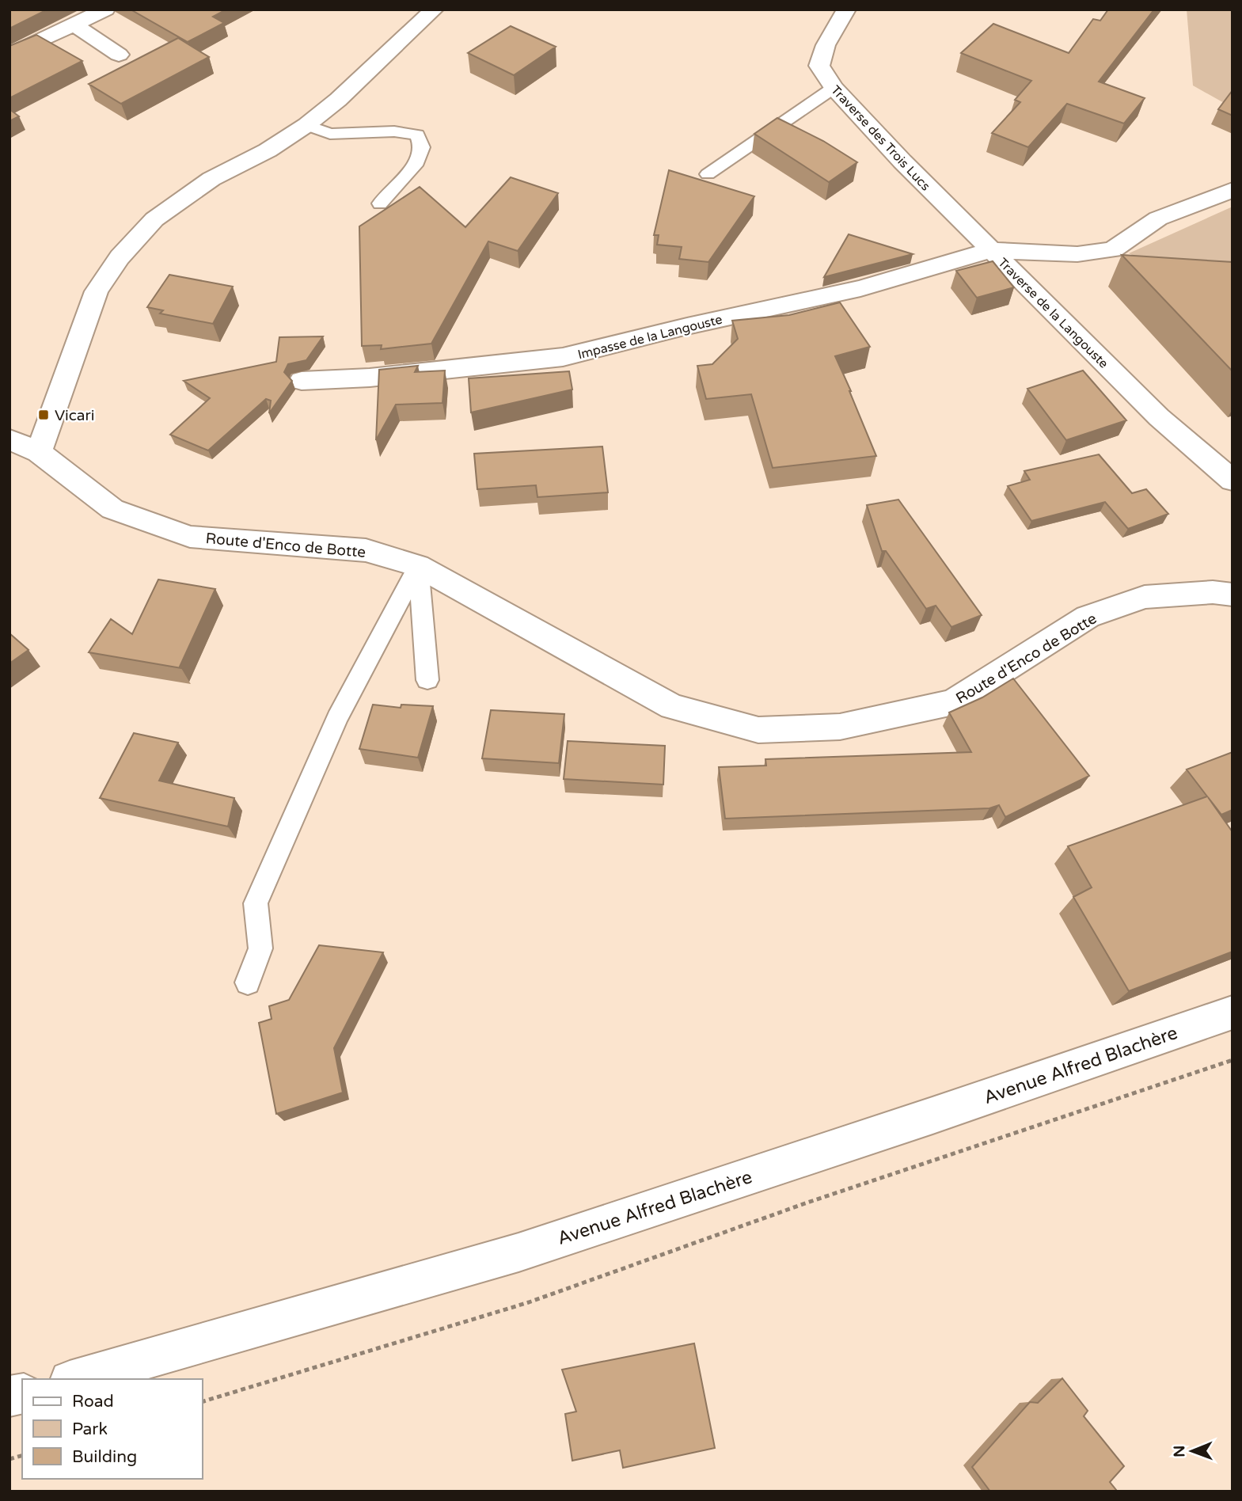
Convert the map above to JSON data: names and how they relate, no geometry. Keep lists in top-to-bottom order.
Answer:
{
  "streets": {
    "street": [
      "Traverse des Trois Lucs",
      "Traverse de la Langouste",
      "Impasse de la Langouste",
      "Route d'Enco de Botte",
      "Avenue Alfred Blachère"
    ]
  },
  "crossings": [
    ["Traverse des Trois Lucs", "Traverse de la Langouste"],
    ["Traverse des Trois Lucs", "Impasse de la Langouste"],
    ["Traverse de la Langouste", "Impasse de la Langouste"]
  ],
  "places": {
    "transit": ["Vicari"]
  },
  "legend": ["Road", "Park", "Building"],
  "north": "left"
}
